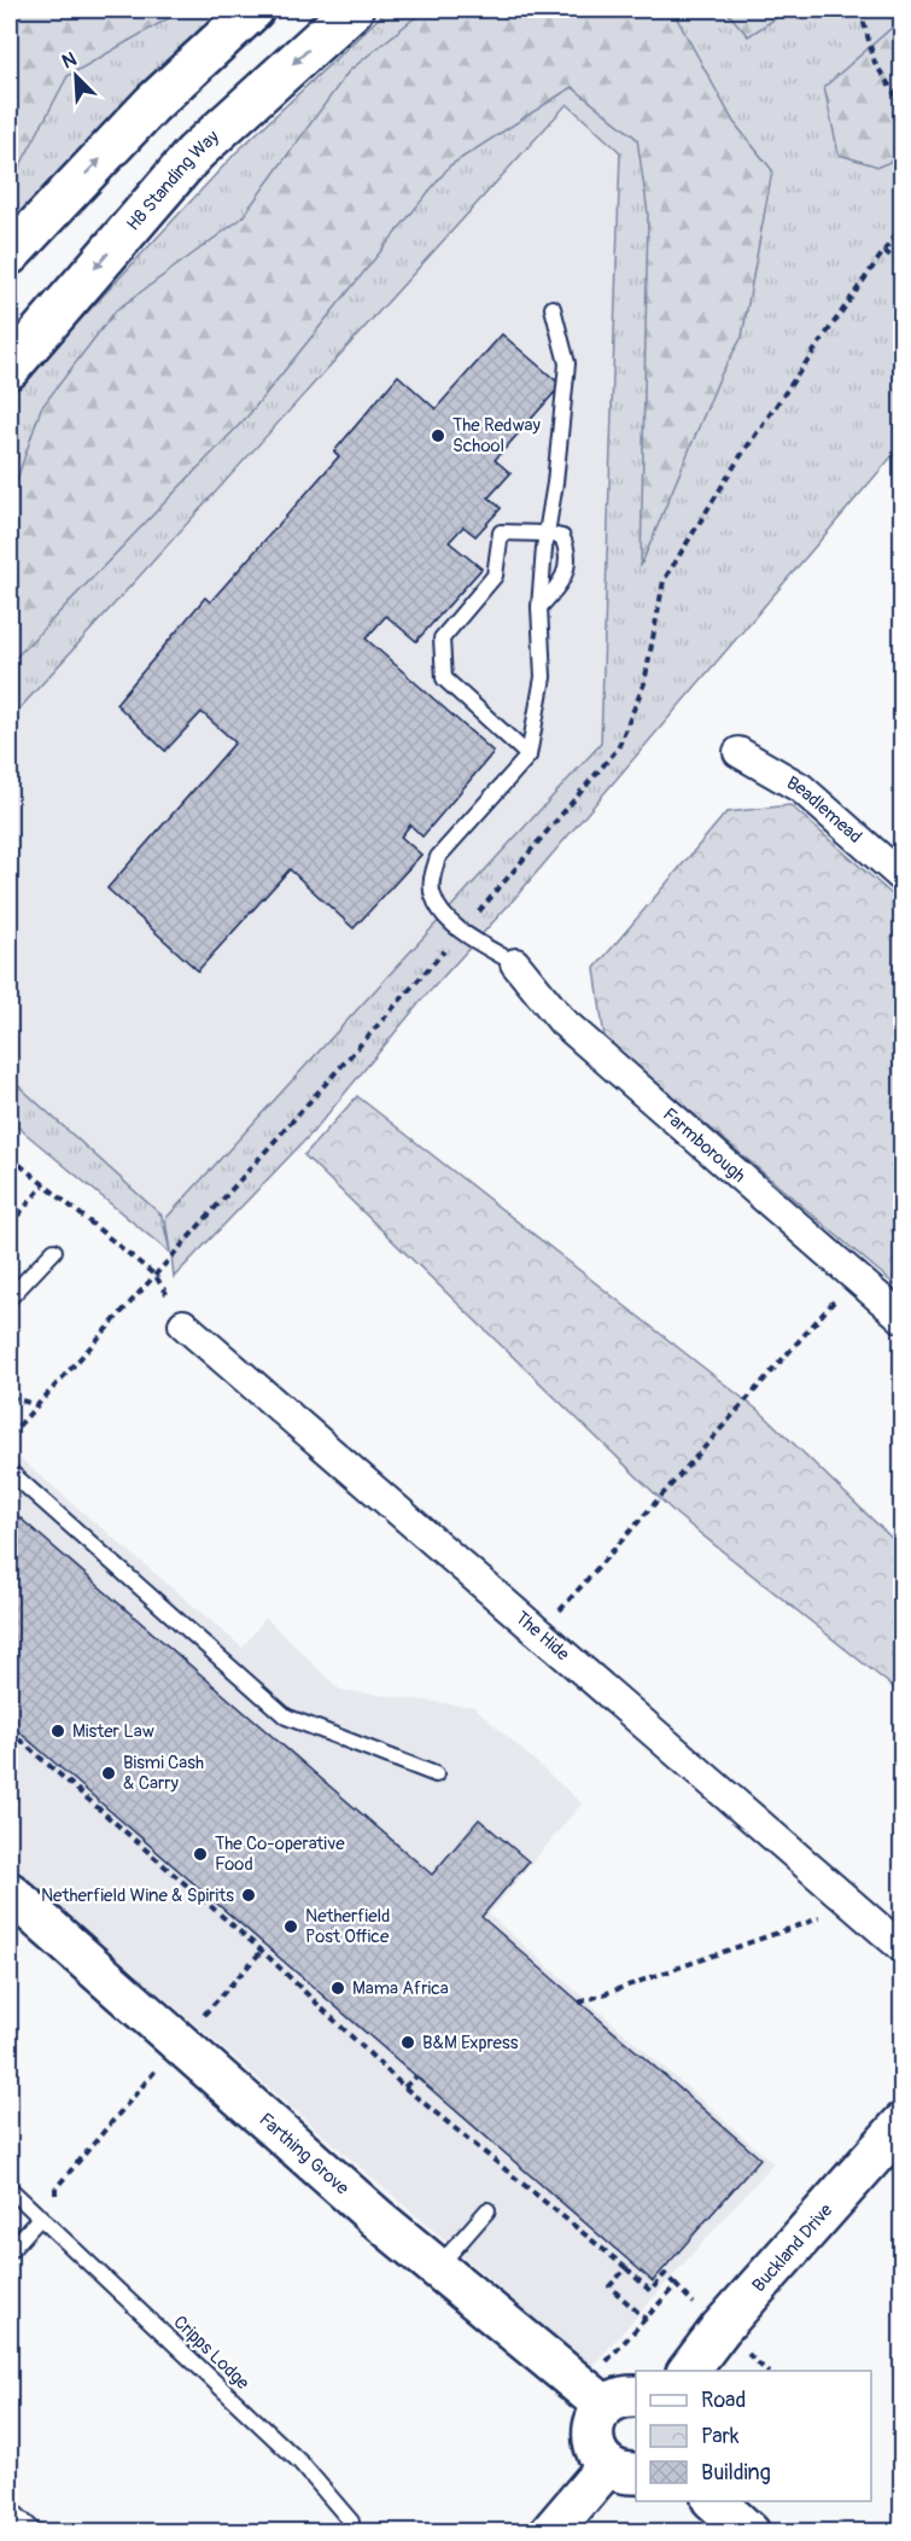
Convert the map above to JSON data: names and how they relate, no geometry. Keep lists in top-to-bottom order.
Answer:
{
  "streets": {
    "main road": ["H8 Standing Way", "Farthing Grove", "Buckland Drive"],
    "street": ["Beadlemead", "Farmborough", "The Hide"],
    "lane": ["Cripps Lodge"]
  },
  "places": [
    "The Redway School",
    "Mister Law",
    "Bismi Cash & Carry",
    "The Co-operative Food",
    "Netherfield Wine & Spirits",
    "Netherfield Post Office",
    "Mama Africa",
    "B&M Express"
  ],
  "legend": ["Road", "Park", "Building"],
  "north": "top left"
}
